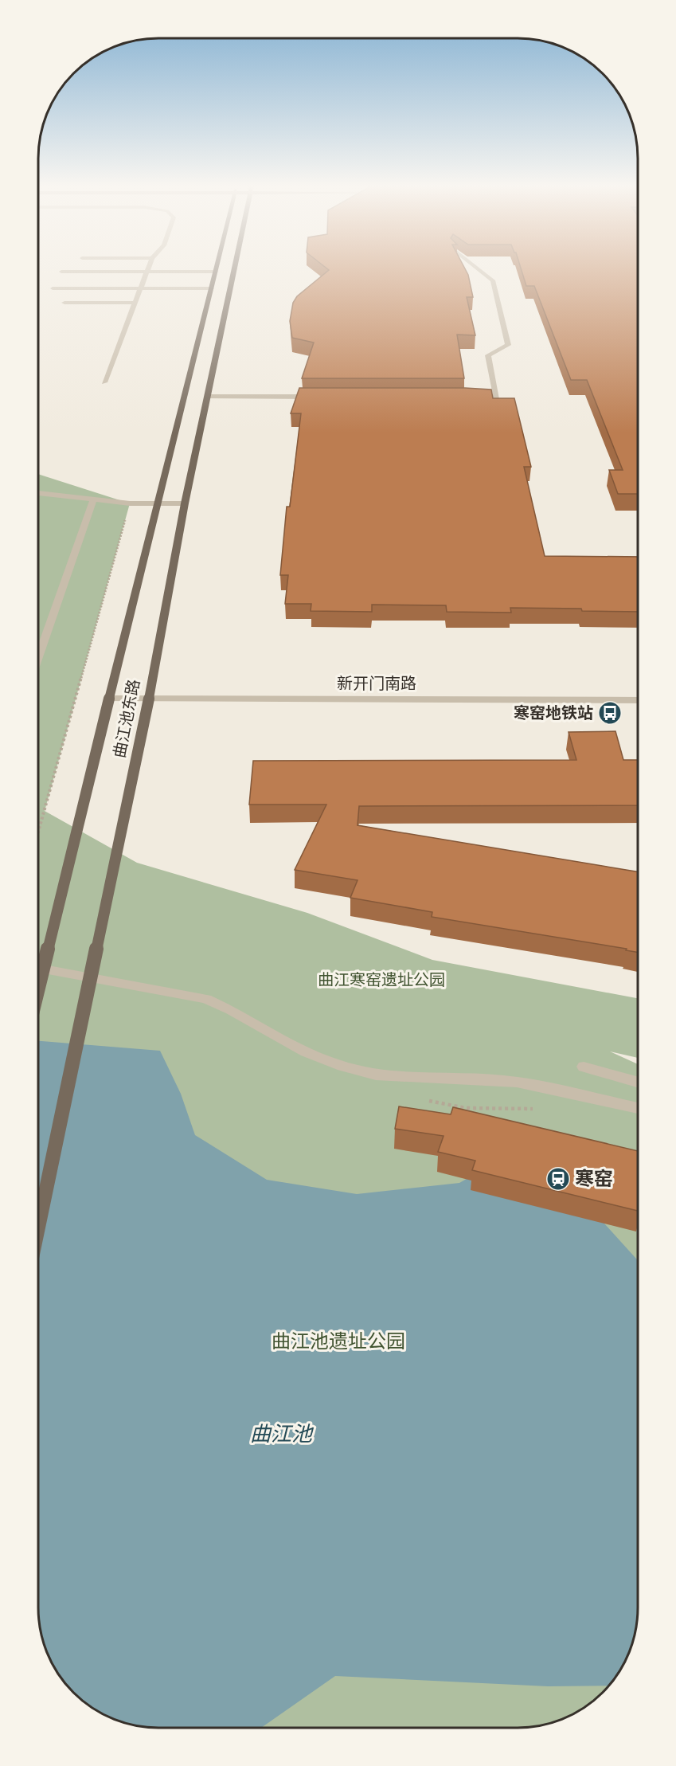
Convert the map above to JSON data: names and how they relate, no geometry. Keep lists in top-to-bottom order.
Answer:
{
  "streets": {
    "main road": ["曲江池东路"],
    "street": ["新开门南路"]
  },
  "crossings": [
    ["新开门南路", "曲江池东路"]
  ],
  "water": ["曲江池"],
  "parks": ["曲江寒窑遗址公园", "曲江池遗址公园"],
  "places": {
    "bus stop": ["寒窑地铁站"],
    "station": ["寒窑"]
  }
}
